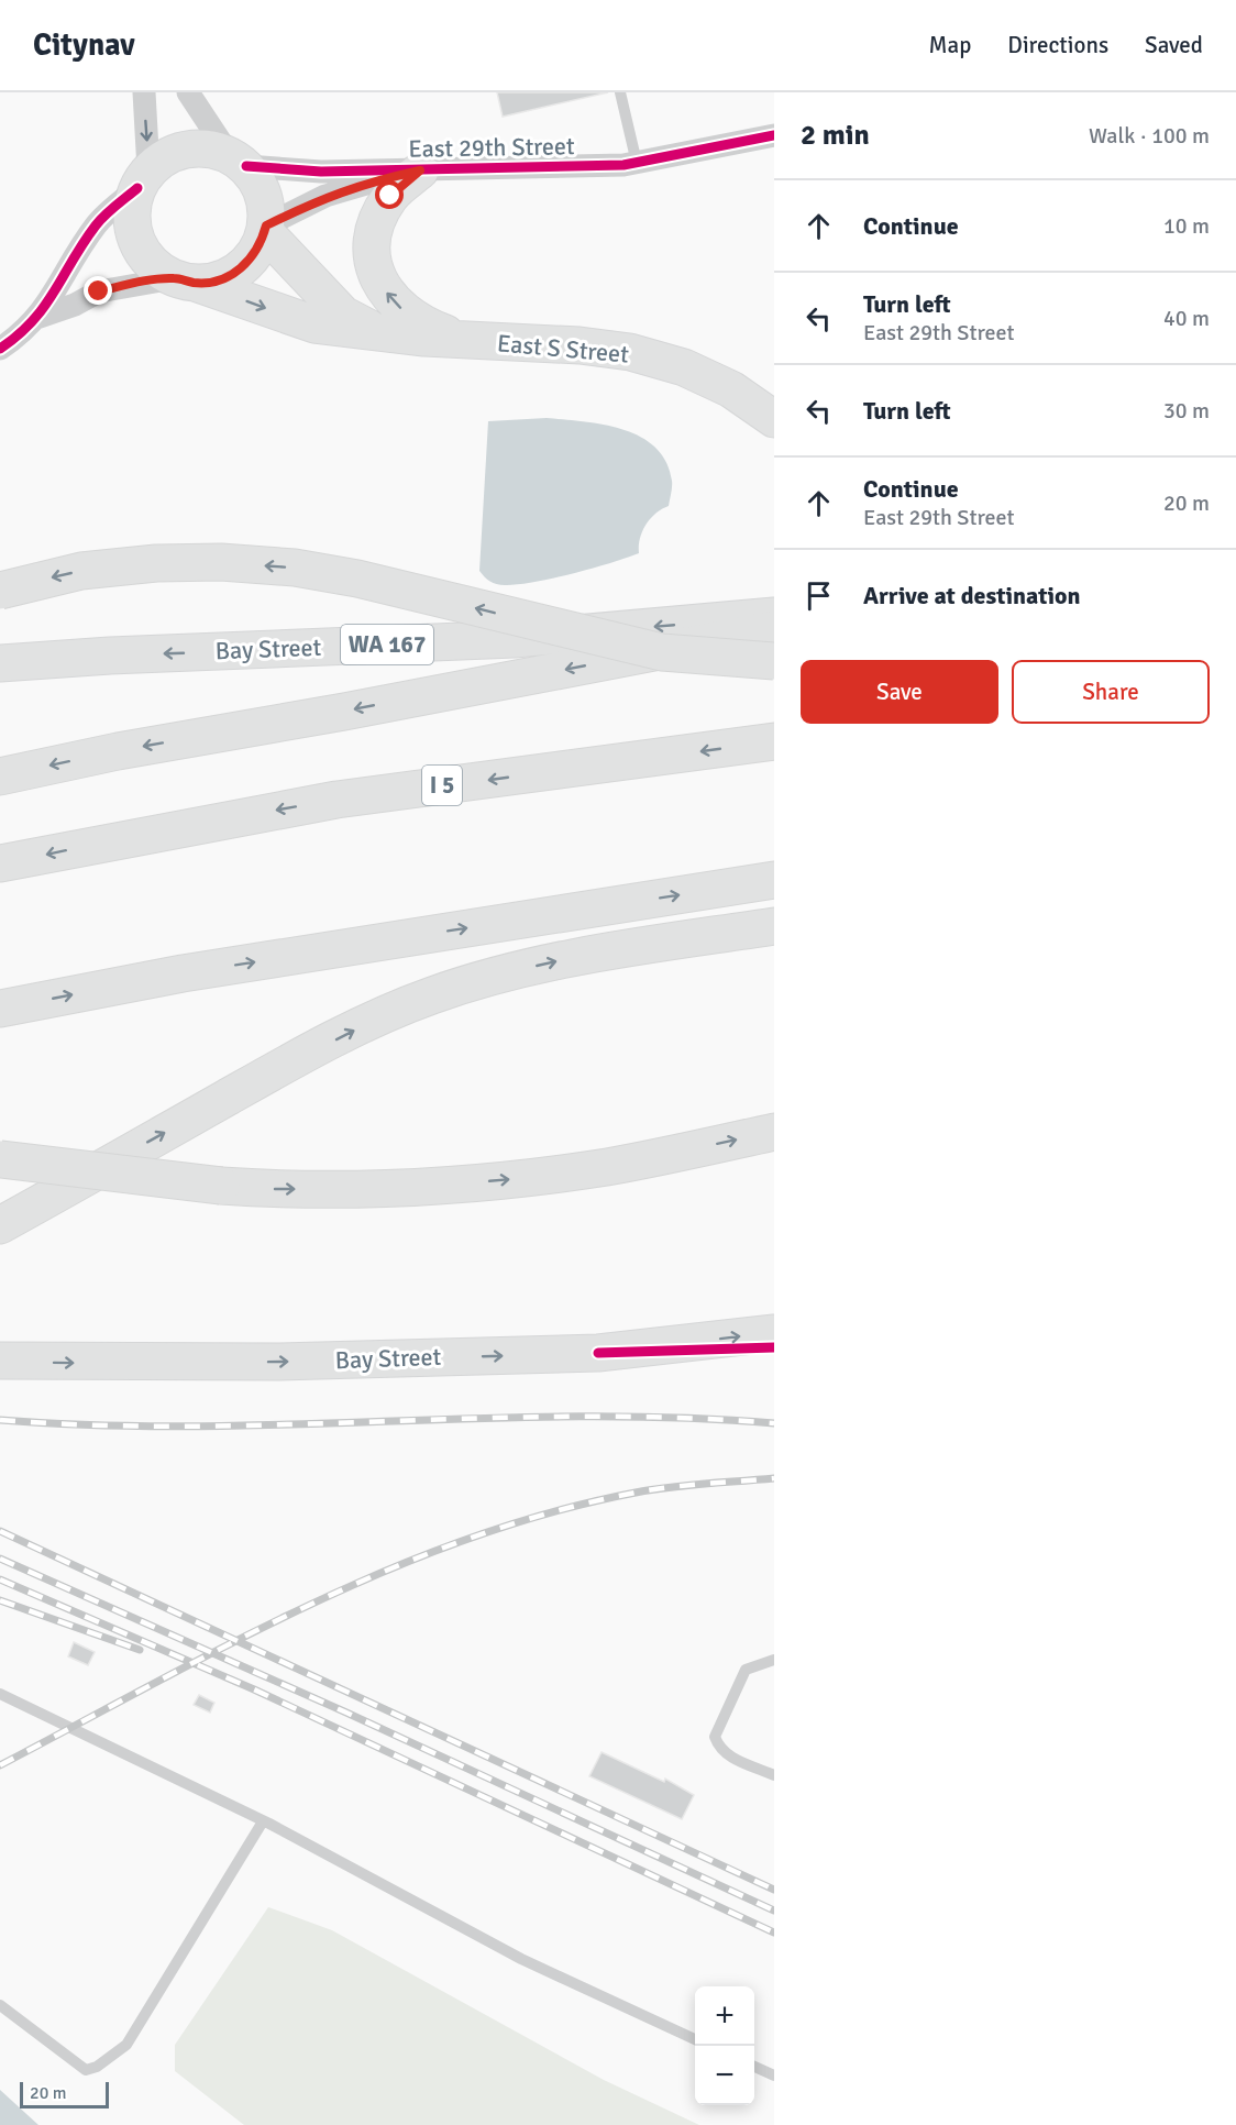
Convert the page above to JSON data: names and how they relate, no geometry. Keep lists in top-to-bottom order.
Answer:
{
  "streets": {
    "main road": [
      "East S Street",
      "WA 167",
      "Bay Street",
      "I 5"
    ],
    "street": ["East 29th Street"]
  },
  "crossings": [
    ["East 29th Street", "East S Street"]
  ],
  "scale_bar": "20 m",
  "page": {
    "header": "Citynav",
    "nav": ["Map", "Directions", "Saved"],
    "heading": ["2 min", "Walk · 100 m"],
    "list": [
      ["Continue", "10 m"],
      ["Turn left", "East 29th Street", "40 m"],
      ["Turn left", "30 m"],
      ["Continue", "East 29th Street", "20 m"],
      "Arrive at destination"
    ],
    "buttons": ["Save", "Share"],
    "map_buttons": ["+", "−"],
    "scale": "20 m"
  }
}
